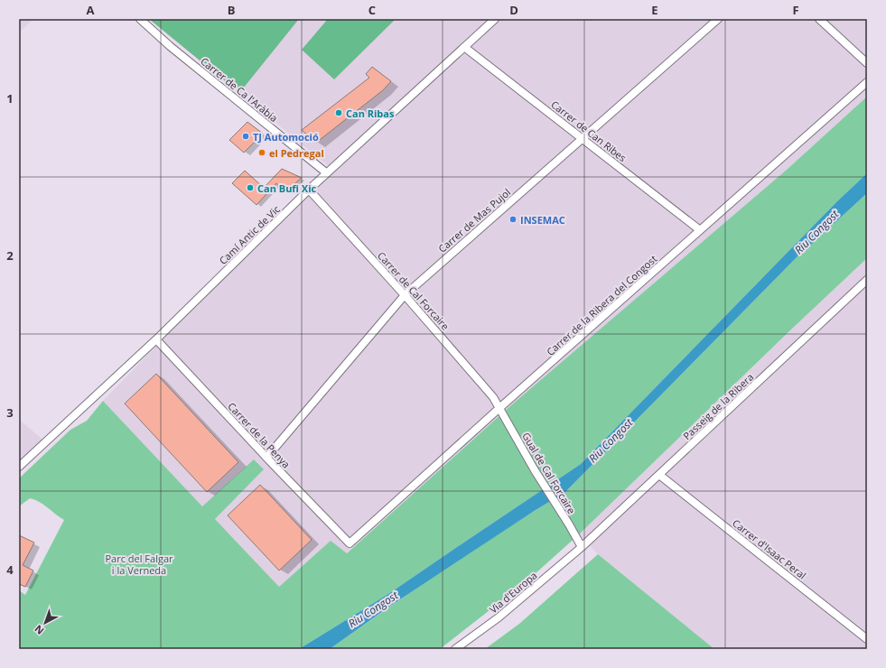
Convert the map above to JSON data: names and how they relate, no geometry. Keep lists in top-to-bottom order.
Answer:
{
  "streets": {
    "street": [
      "Carrer de Ca l'Aràbia",
      "Carrer de Can Ribes",
      "Carrer de Mas Pujol",
      "Camí Antic de Vic",
      "Carrer de Cal Forcaire",
      "Carrer de la Ribera del Congost",
      "Passeig de la Ribera",
      "Carrer de la Penya",
      "Gual de Cal Forcaire",
      "Carrer d'Isaac Peral",
      "Via d'Europa"
    ]
  },
  "crossings": [
    ["Carrer de Ca l'Aràbia", "Camí Antic de Vic"],
    ["Carrer de Can Ribes", "Carrer de Mas Pujol"],
    ["Carrer de Can Ribes", "Camí Antic de Vic"],
    ["Carrer de Can Ribes", "Carrer de la Ribera del Congost"],
    ["Carrer de Mas Pujol", "Carrer de Cal Forcaire"],
    ["Carrer de Mas Pujol", "Carrer de la Penya"],
    ["Camí Antic de Vic", "Carrer de Cal Forcaire"],
    ["Camí Antic de Vic", "Carrer de la Penya"],
    ["Carrer de Cal Forcaire", "Carrer de la Ribera del Congost"],
    ["Carrer de Cal Forcaire", "Gual de Cal Forcaire"],
    ["Carrer de la Ribera del Congost", "Carrer de la Penya"],
    ["Carrer de la Ribera del Congost", "Gual de Cal Forcaire"],
    ["Passeig de la Ribera", "Gual de Cal Forcaire"],
    ["Passeig de la Ribera", "Carrer d'Isaac Peral"],
    ["Passeig de la Ribera", "Via d'Europa"],
    ["Gual de Cal Forcaire", "Via d'Europa"]
  ],
  "water": ["Riu Congost"],
  "parks": ["Parc del Falgar i la Verneda"],
  "places": [
    "Can Ribas",
    "TJ Automoció",
    "el Pedregal",
    "Can Bufi Xic",
    "INSEMAC"
  ],
  "north": "bottom left",
  "grid": {
    "columns": [
      "A",
      "B",
      "C",
      "D",
      "E",
      "F"
    ],
    "rows": [
      "1",
      "2",
      "3",
      "4"
    ]
  }
}
